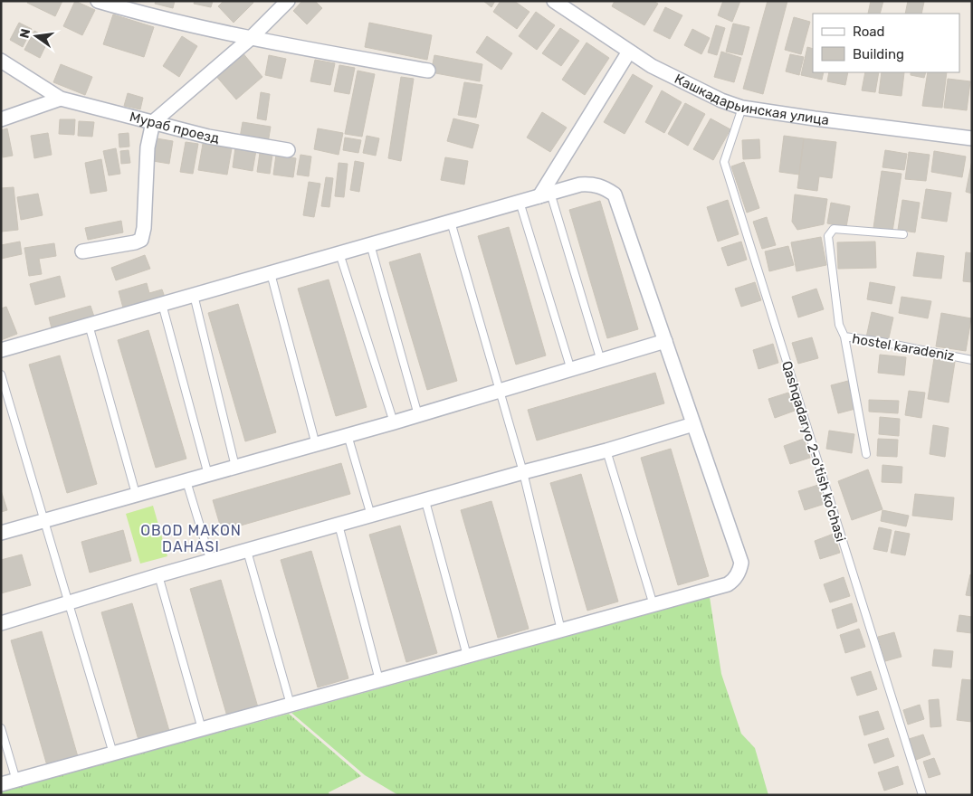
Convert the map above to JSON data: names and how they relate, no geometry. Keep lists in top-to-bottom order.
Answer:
{
  "streets": {
    "street": ["Кашкадарьинская улица", "Мураб проезд"],
    "lane": ["hostel karadeniz", "Qashqadaryo 2-o'tish ko'chasi"]
  },
  "crossings": [
    ["Кашкадарьинская улица", "Qashqadaryo 2-o'tish ko'chasi"]
  ],
  "districts": ["OBOD MAKON DAHASI"],
  "legend": ["Road", "Building"],
  "north": "left"
}
